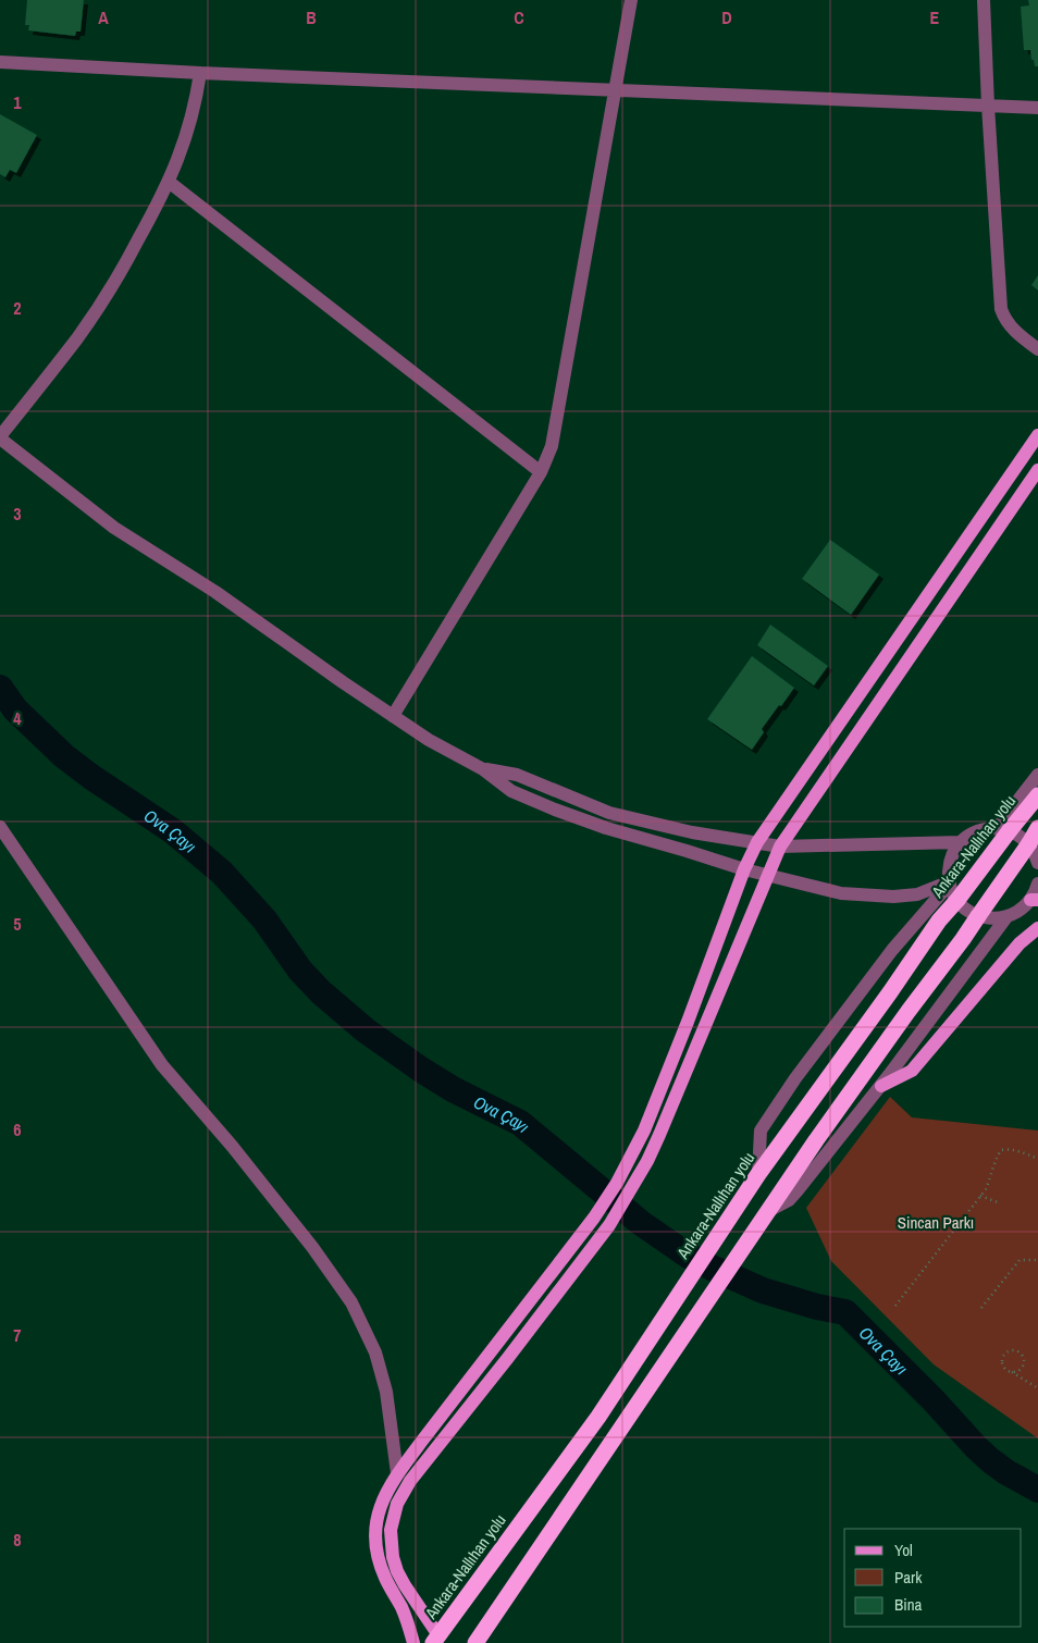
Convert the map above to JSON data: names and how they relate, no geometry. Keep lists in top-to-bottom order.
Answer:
{
  "streets": {
    "highway": ["Ankara-Nallıhan yolu"]
  },
  "water": ["Ova Çayı"],
  "parks": ["Sincan Parkı"],
  "legend": ["Yol", "Park", "Bina"],
  "grid": {
    "columns": [
      "A",
      "B",
      "C",
      "D",
      "E"
    ],
    "rows": [
      "1",
      "2",
      "3",
      "4",
      "5",
      "6",
      "7",
      "8"
    ]
  }
}
